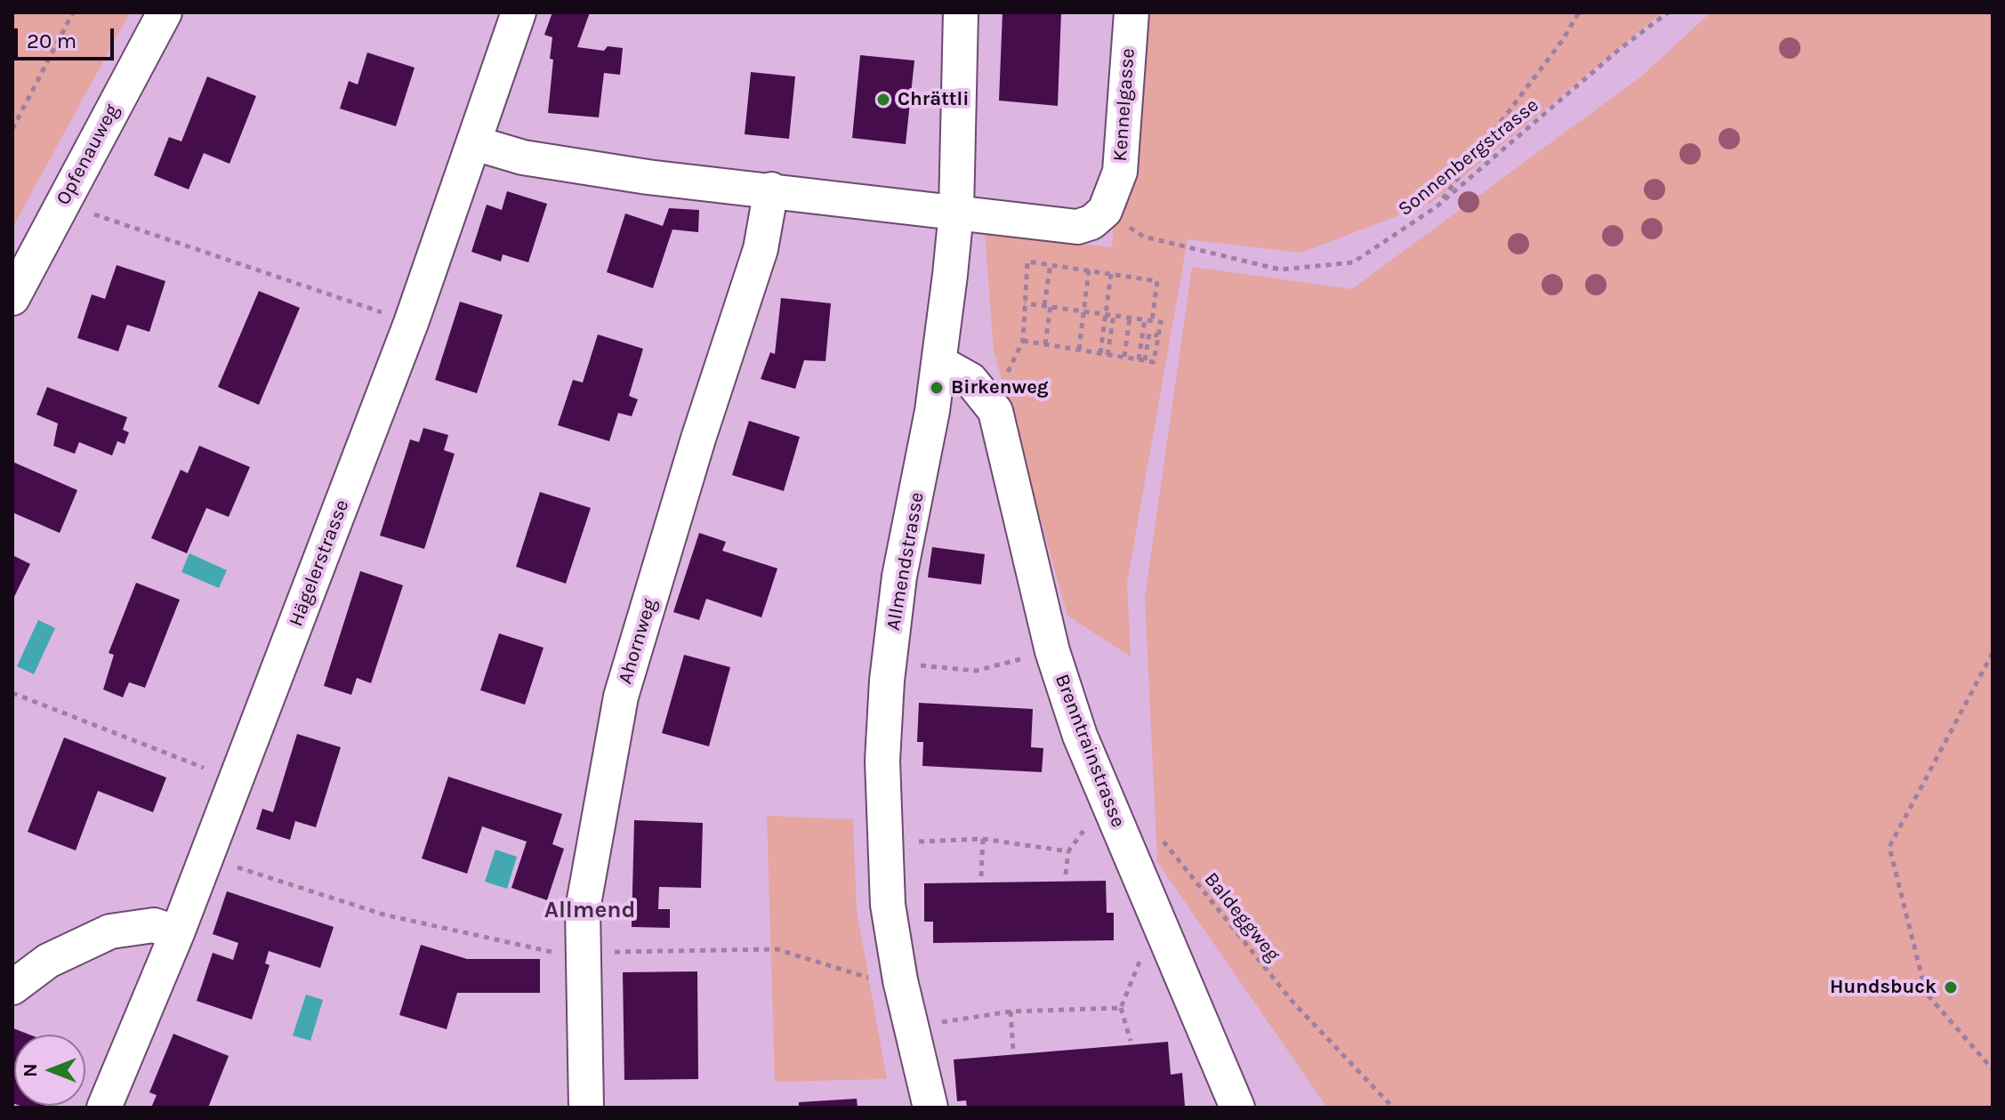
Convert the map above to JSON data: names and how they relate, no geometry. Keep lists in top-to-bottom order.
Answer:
{
  "streets": {
    "street": [
      "Kennelgasse",
      "Opfenauweg",
      "Allmendstrasse",
      "Hägelerstrasse",
      "Ahornweg",
      "Brenntrainstrasse"
    ],
    "path": ["Sonnenbergstrasse", "Baldeggweg"]
  },
  "crossings": [
    ["Kennelgasse", "Sonnenbergstrasse"],
    ["Allmendstrasse", "Brenntrainstrasse"]
  ],
  "districts": ["Allmend"],
  "places": ["Chrättli", "Birkenweg", "Hundsbuck"],
  "scale_bar": "20 m",
  "north": "left"
}
